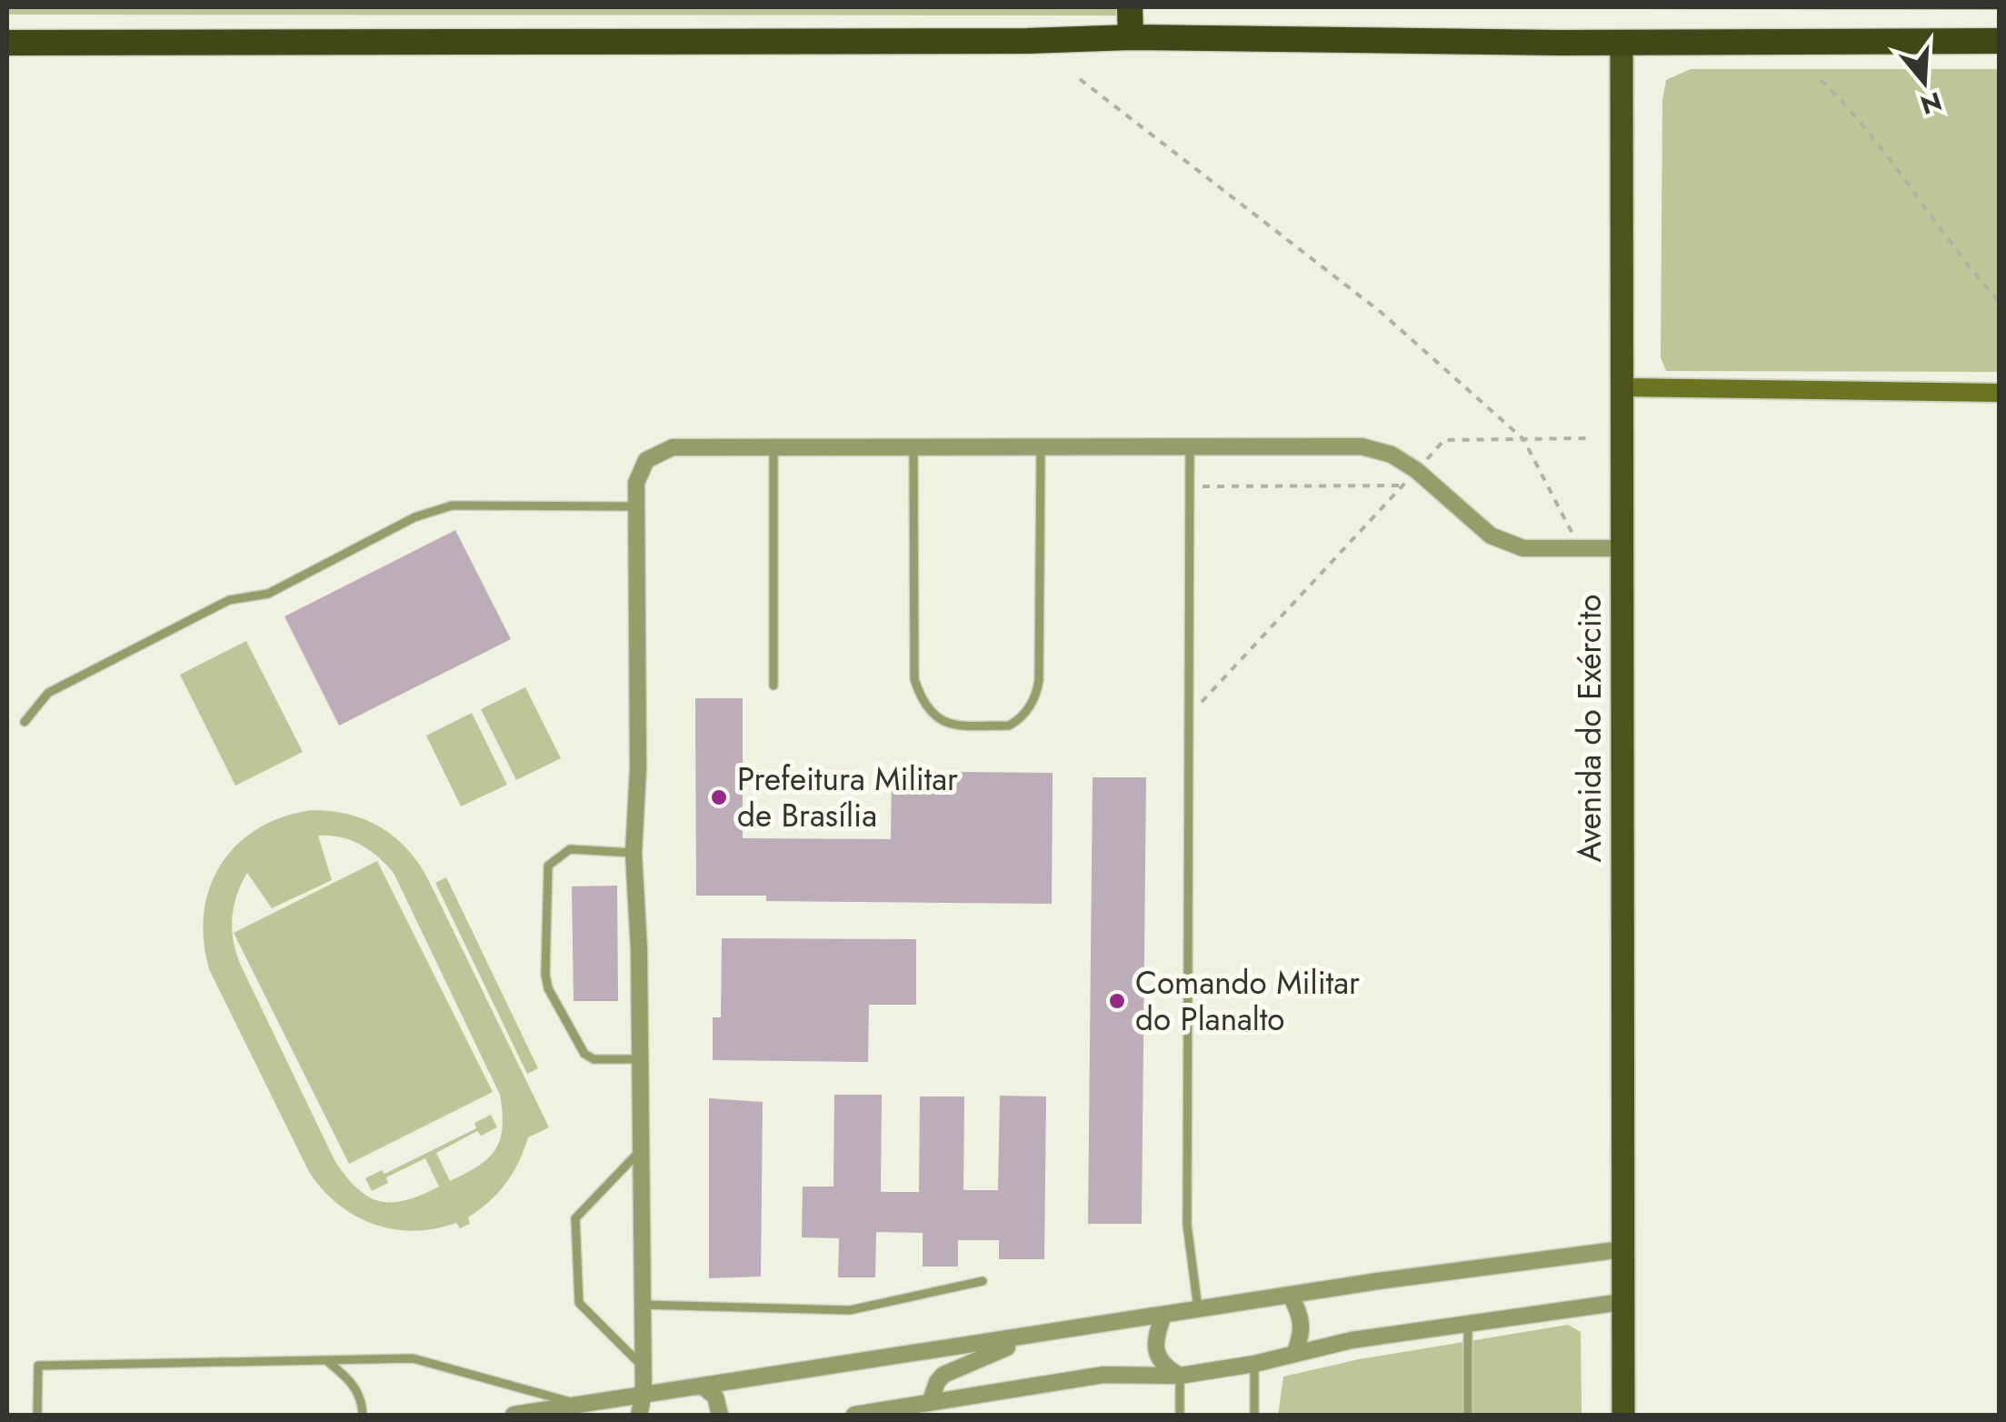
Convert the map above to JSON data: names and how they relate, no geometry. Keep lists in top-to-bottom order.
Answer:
{
  "streets": {
    "main road": ["Avenida do Exército"]
  },
  "places": ["Prefeitura Militar de Brasília", "Comando Militar do Planalto"],
  "north": "bottom"
}
